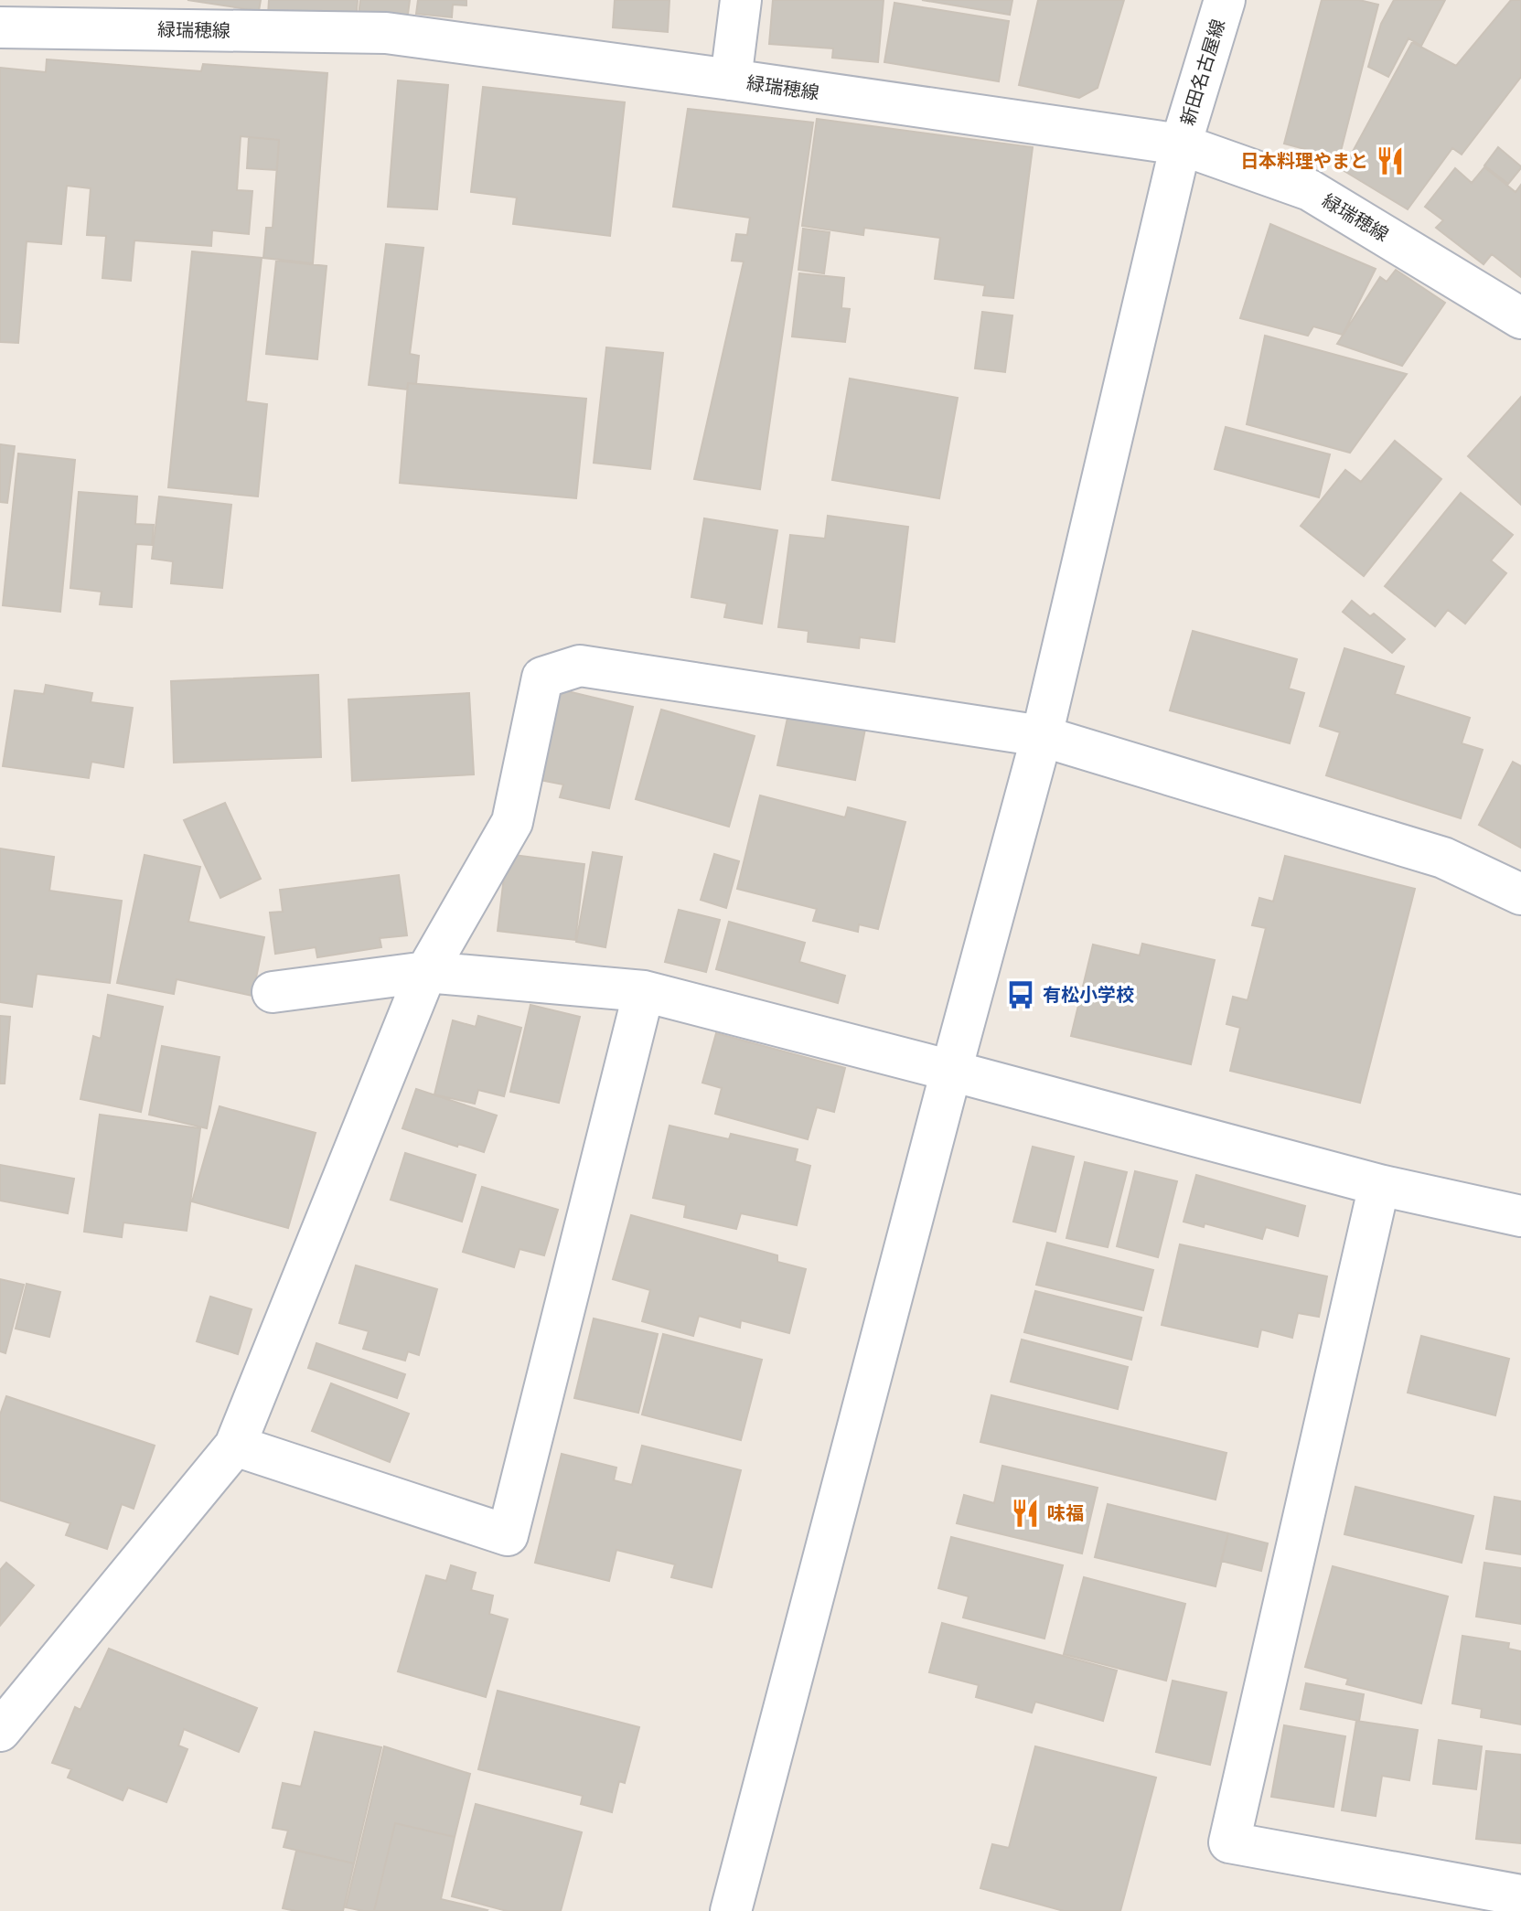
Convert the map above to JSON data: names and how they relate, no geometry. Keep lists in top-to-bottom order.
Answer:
{
  "streets": {
    "street": ["緑瑞穂線", "新田名古屋線"]
  },
  "crossings": [
    ["緑瑞穂線", "新田名古屋線"]
  ],
  "places": {
    "restaurant": ["日本料理やまと", "味福"],
    "bus stop": ["有松小学校"]
  }
}
